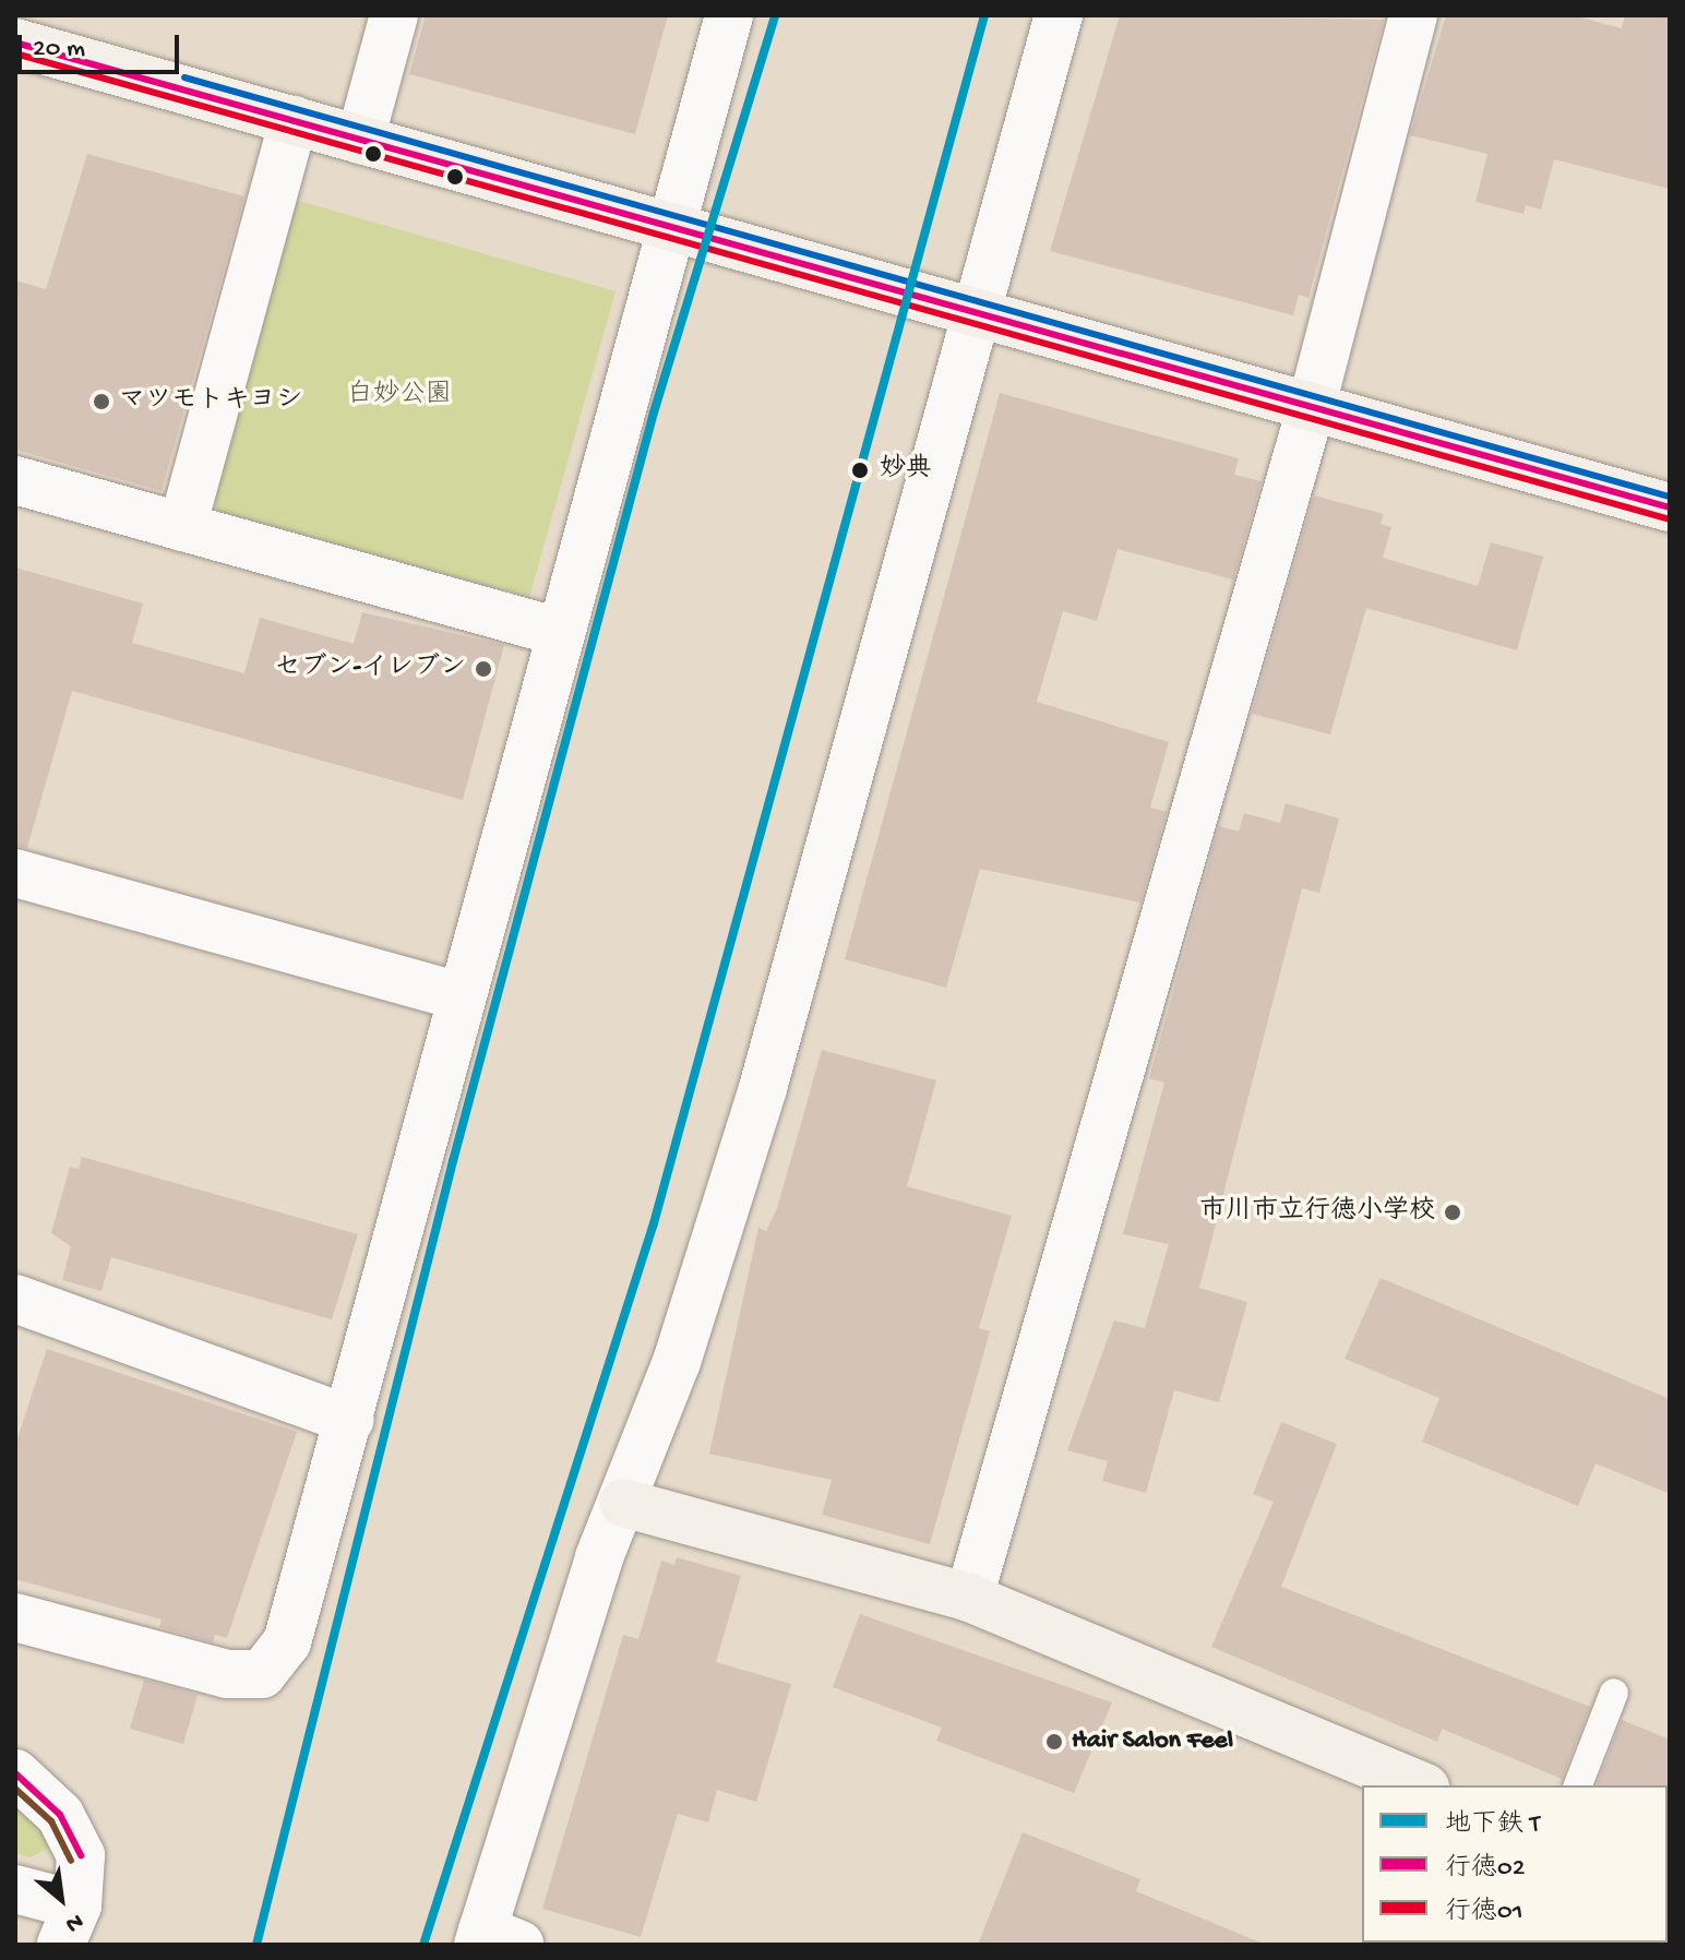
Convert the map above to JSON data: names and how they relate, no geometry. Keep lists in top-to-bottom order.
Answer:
{
  "parks": ["白妙公園"],
  "places": [
    "マツモトキヨシ",
    "妙典",
    "セブン-イレブン",
    "市川市立行徳小学校",
    "Hair Salon Feel"
  ],
  "lines": ["metro line T", "transit line 行徳02", "transit line 行徳01"],
  "legend": ["地下鉄 T", "行徳02", "行徳01"],
  "scale_bar": "20 m",
  "north": "bottom right"
}
